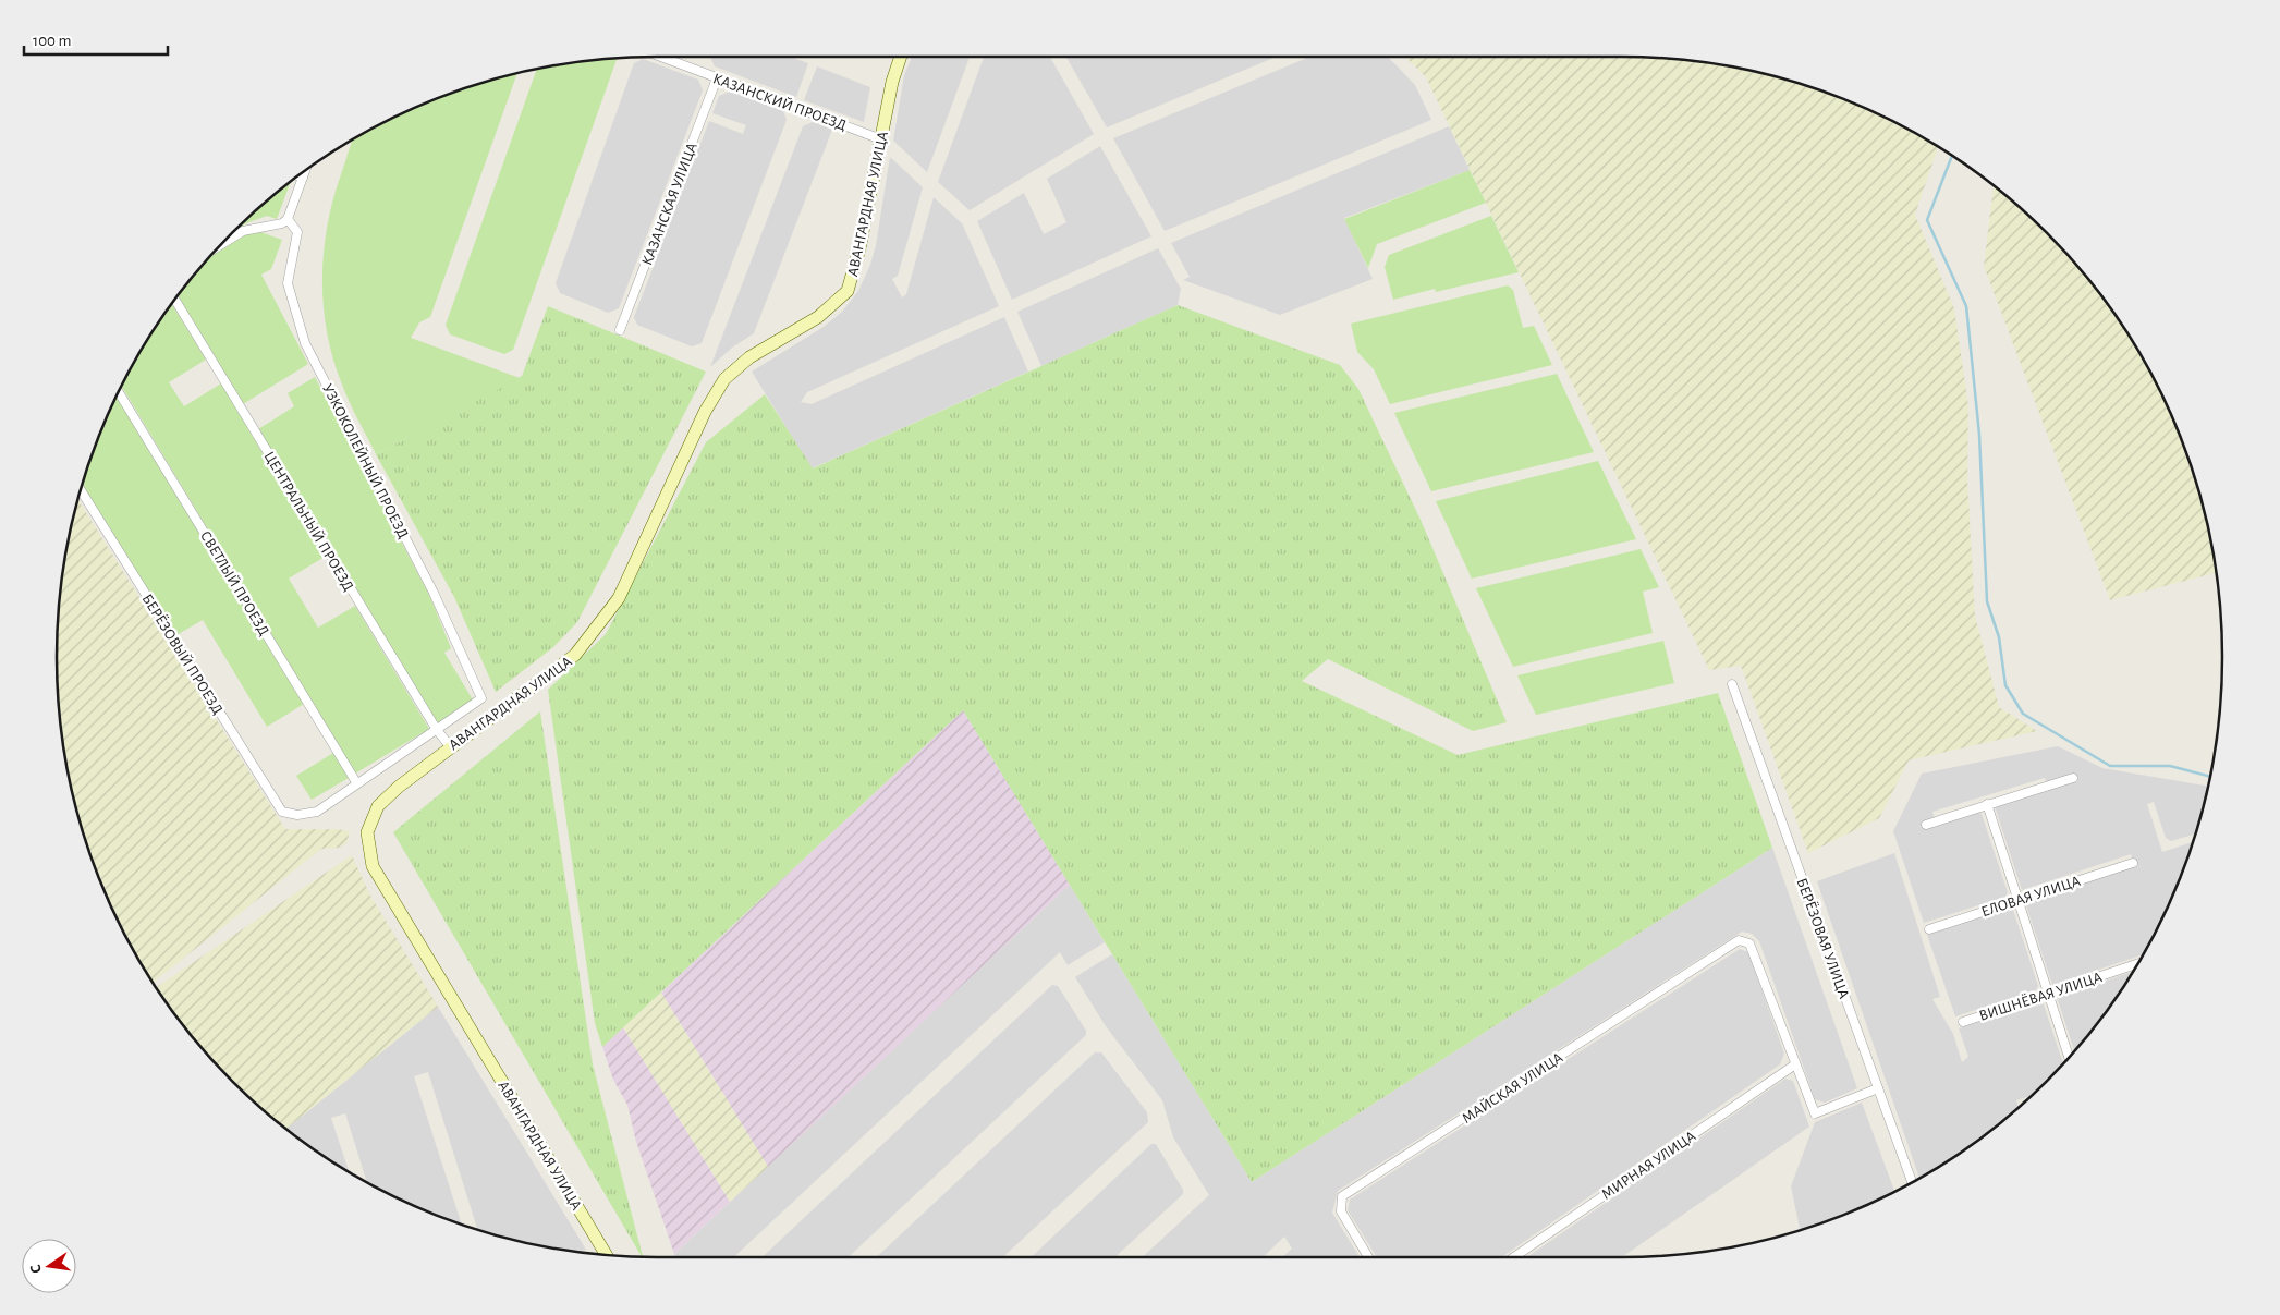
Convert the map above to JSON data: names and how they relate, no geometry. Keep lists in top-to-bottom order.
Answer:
{
  "streets": {
    "main road": ["АВАНГАРДНАЯ УЛИЦА"],
    "street": [
      "КАЗАНСКИЙ ПРОЕЗД",
      "КАЗАНСКАЯ УЛИЦА",
      "УЗКОКОЛЕЙНЫЙ ПРОЕЗД",
      "ЦЕНТРАЛЬНЫЙ ПРОЕЗД",
      "СВЕТЛЫЙ ПРОЕЗД",
      "БЕРЁЗОВЫЙ ПРОЕЗД",
      "ЕЛОВАЯ УЛИЦА",
      "БЕРЁЗОВАЯ УЛИЦА",
      "ВИШНЁВАЯ УЛИЦА",
      "МАЙСКАЯ УЛИЦА",
      "МИРНАЯ УЛИЦА"
    ]
  },
  "crossings": [
    ["КАЗАНСКИЙ ПРОЕЗД", "КАЗАНСКАЯ УЛИЦА"],
    ["КАЗАНСКИЙ ПРОЕЗД", "АВАНГАРДНАЯ УЛИЦА"],
    ["АВАНГАРДНАЯ УЛИЦА", "ЦЕНТРАЛЬНЫЙ ПРОЕЗД"],
    ["УЗКОКОЛЕЙНЫЙ ПРОЕЗД", "ЦЕНТРАЛЬНЫЙ ПРОЕЗД"],
    ["СВЕТЛЫЙ ПРОЕЗД", "БЕРЁЗОВЫЙ ПРОЕЗД"],
    ["МАЙСКАЯ УЛИЦА", "МИРНАЯ УЛИЦА"]
  ],
  "scale_bar": "100 m",
  "north": "left"
}
